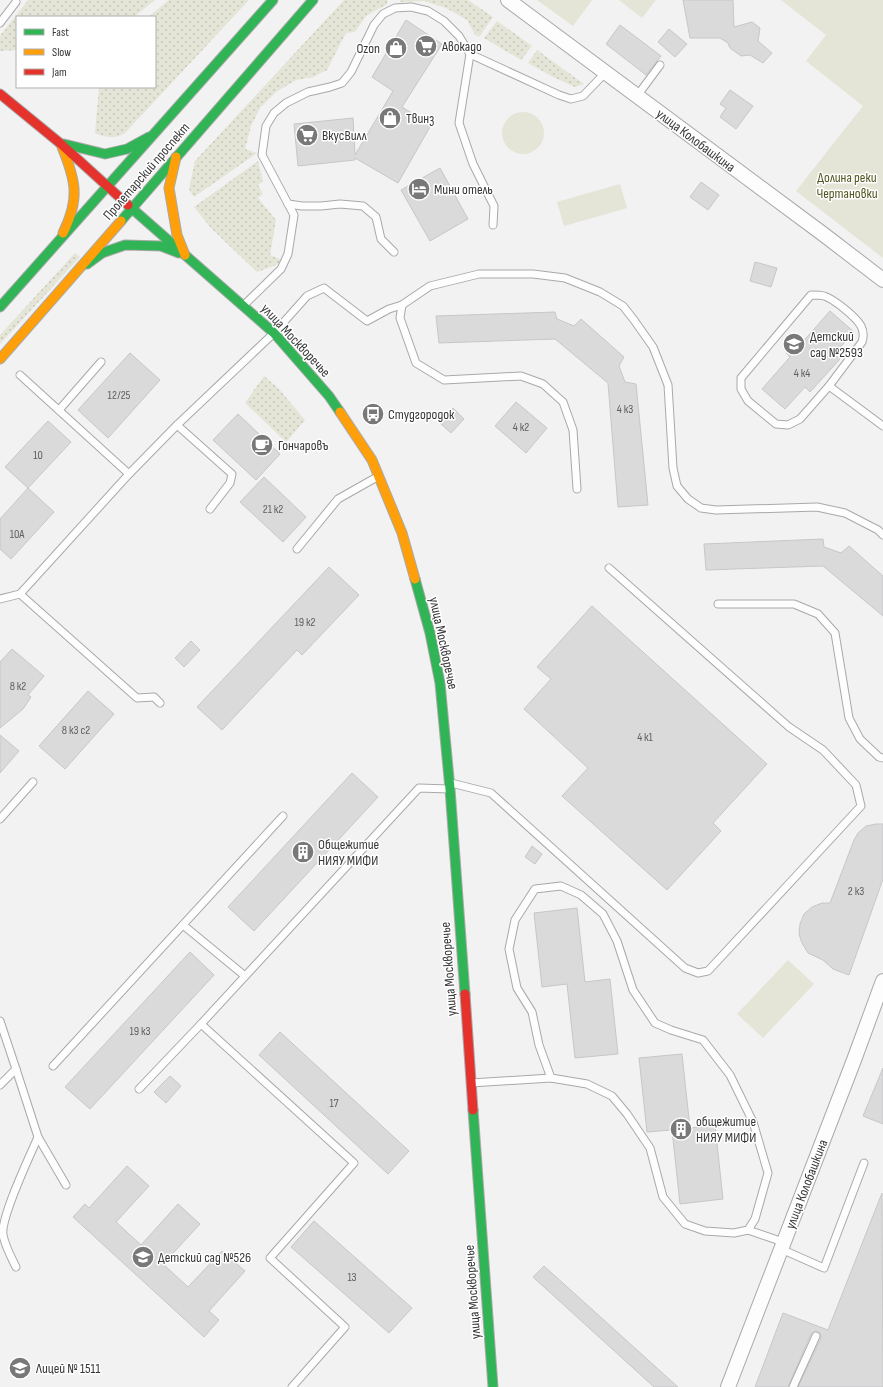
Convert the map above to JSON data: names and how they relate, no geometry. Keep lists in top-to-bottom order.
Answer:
{
  "streets": {
    "main road": ["Пролетарский проспект", "улица Москворечье"],
    "street": ["улица Колобашкина"]
  },
  "crossings": [
    ["Пролетарский проспект", "улица Москворечье"]
  ],
  "parks": ["Долина реки Чертановки"],
  "places": {
    "supermarket": ["Авокадо", "ВкусВилл"],
    "shop": ["Ozon", "Твинз"],
    "hotel": ["Мини отель"],
    "school or university": ["Детский сад №2593", "Детский сад №526", "Лицей № 1511"],
    "bus stop": ["Студгородок"],
    "cafe": ["Гончаровъ"],
    "building": ["Общежитие НИЯУ МИФИ", "общежитие НИЯУ МИФИ"]
  },
  "house_numbers": [
    "4 к4",
    "12/25",
    "4 к3",
    "4 к2",
    "10",
    "21 к2",
    "10А",
    "19 к2",
    "8 к2",
    "8 к3 с2",
    "4 к1",
    "2 к3",
    "19 к3",
    "17",
    "13"
  ],
  "legend": ["Fast", "Slow", "Jam"]
}
